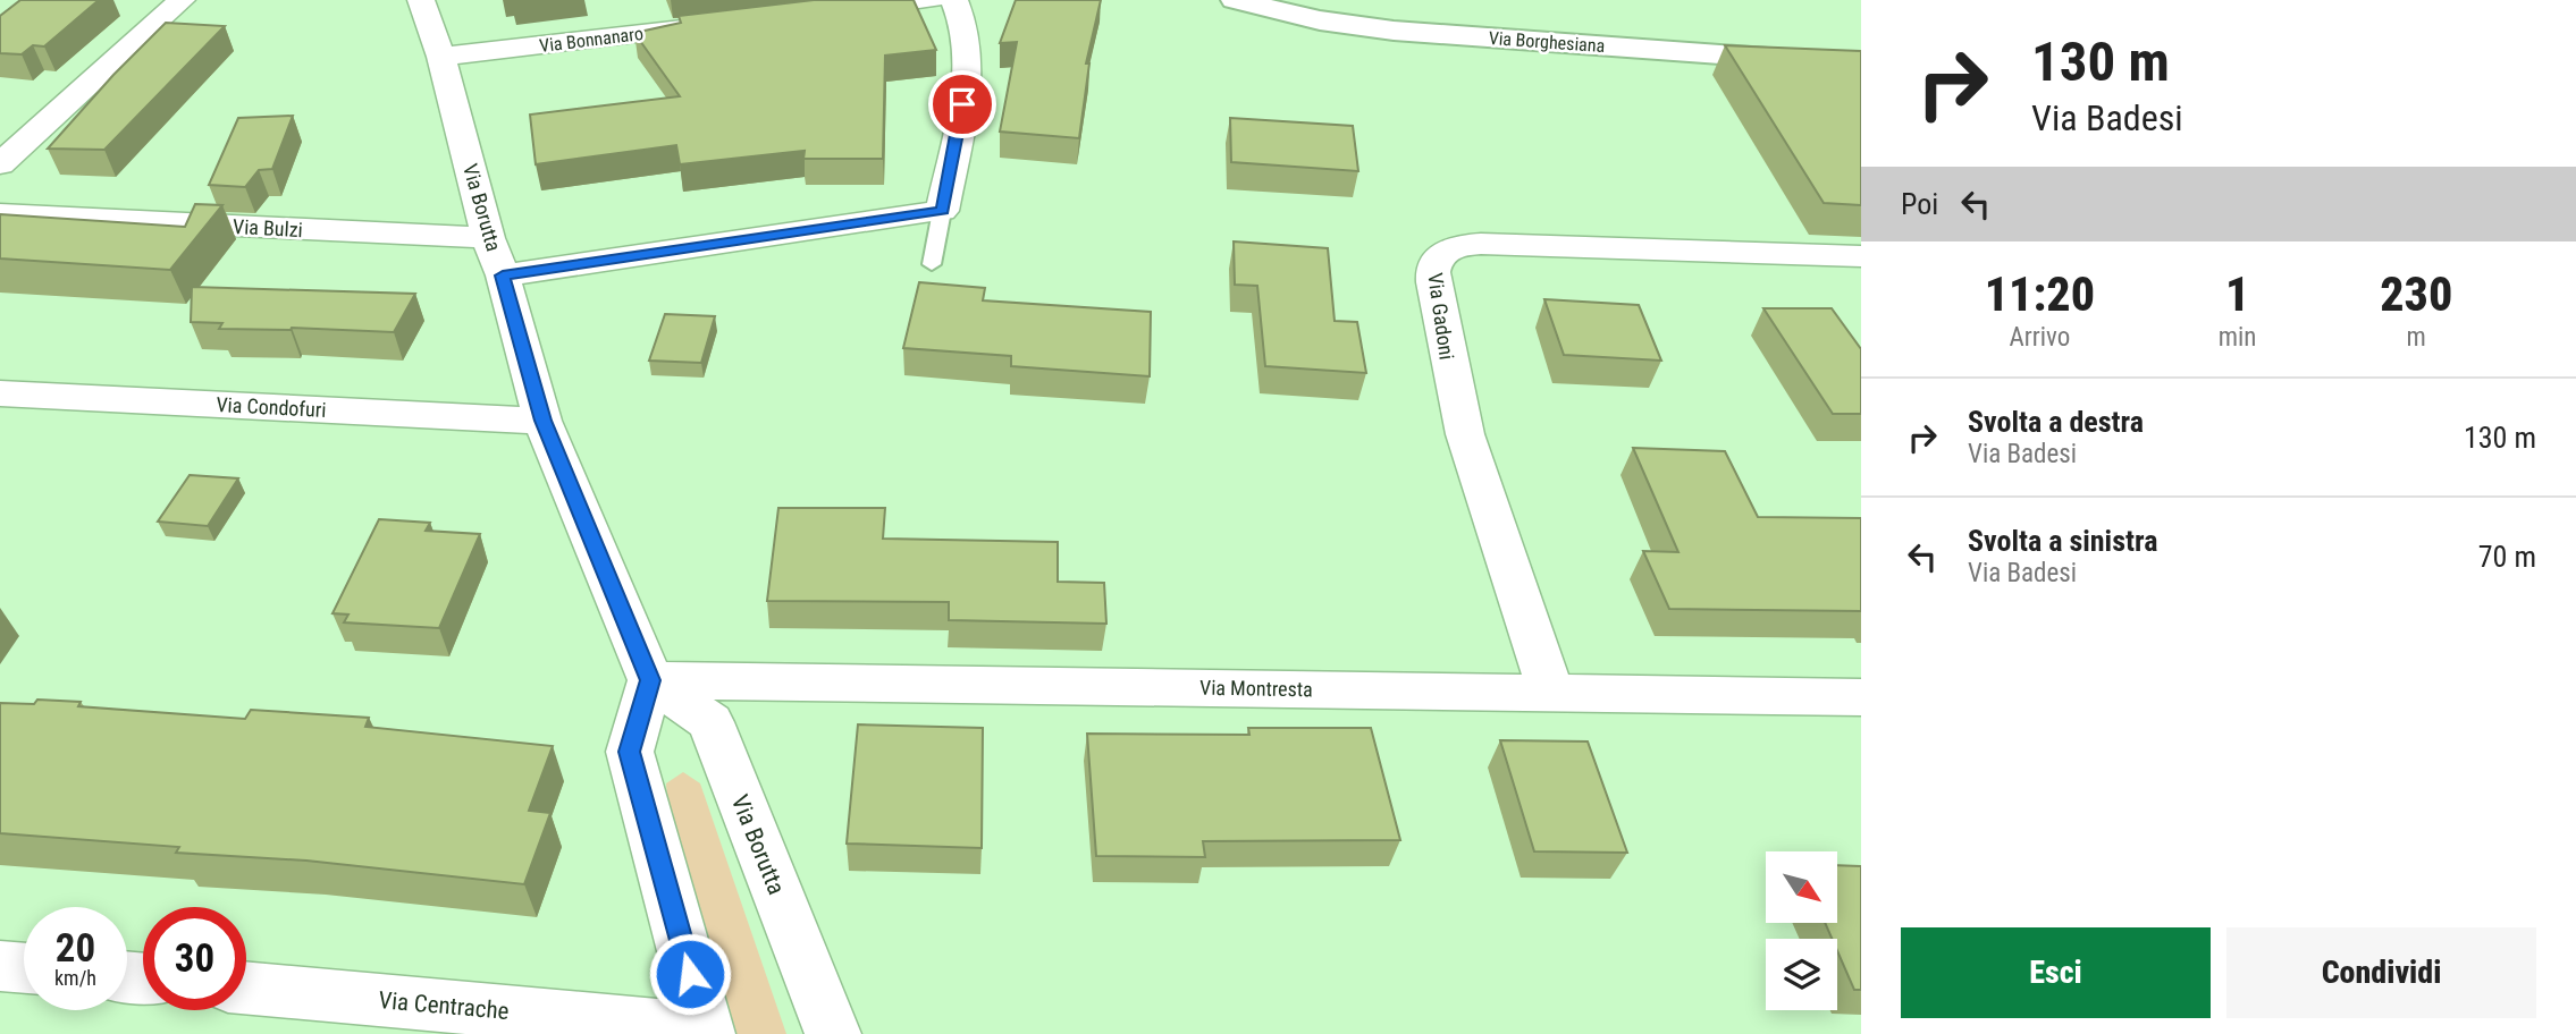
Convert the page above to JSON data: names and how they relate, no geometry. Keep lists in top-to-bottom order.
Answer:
{
  "streets": {
    "street": [
      "Via Bonnanaro",
      "Via Borghesiana",
      "Via Borutta",
      "Via Bulzi",
      "Via Gadoni",
      "Via Condofuri",
      "Via Montresta",
      "Via Centrache"
    ]
  },
  "crossings": [
    ["Via Bonnanaro", "Via Borutta"],
    ["Via Borutta", "Via Bulzi"],
    ["Via Borutta", "Via Condofuri"],
    ["Via Borutta", "Via Montresta"],
    ["Via Gadoni", "Via Montresta"]
  ],
  "north": "bottom right",
  "page": {
    "turn": ["130 m", "Via Badesi"],
    "then": "Poi",
    "eta": [
      "11:20",
      "Arrivo",
      "1",
      "min",
      "230",
      "m"
    ],
    "list": [
      {
        "name": "Svolta a destra",
        "note": "Via Badesi",
        "value": "130 m"
      },
      {
        "name": "Svolta a sinistra",
        "note": "Via Badesi",
        "value": "70 m"
      }
    ],
    "speed": "20 km/h",
    "limit": "30",
    "buttons": ["Esci", "Condividi"]
  }
}
